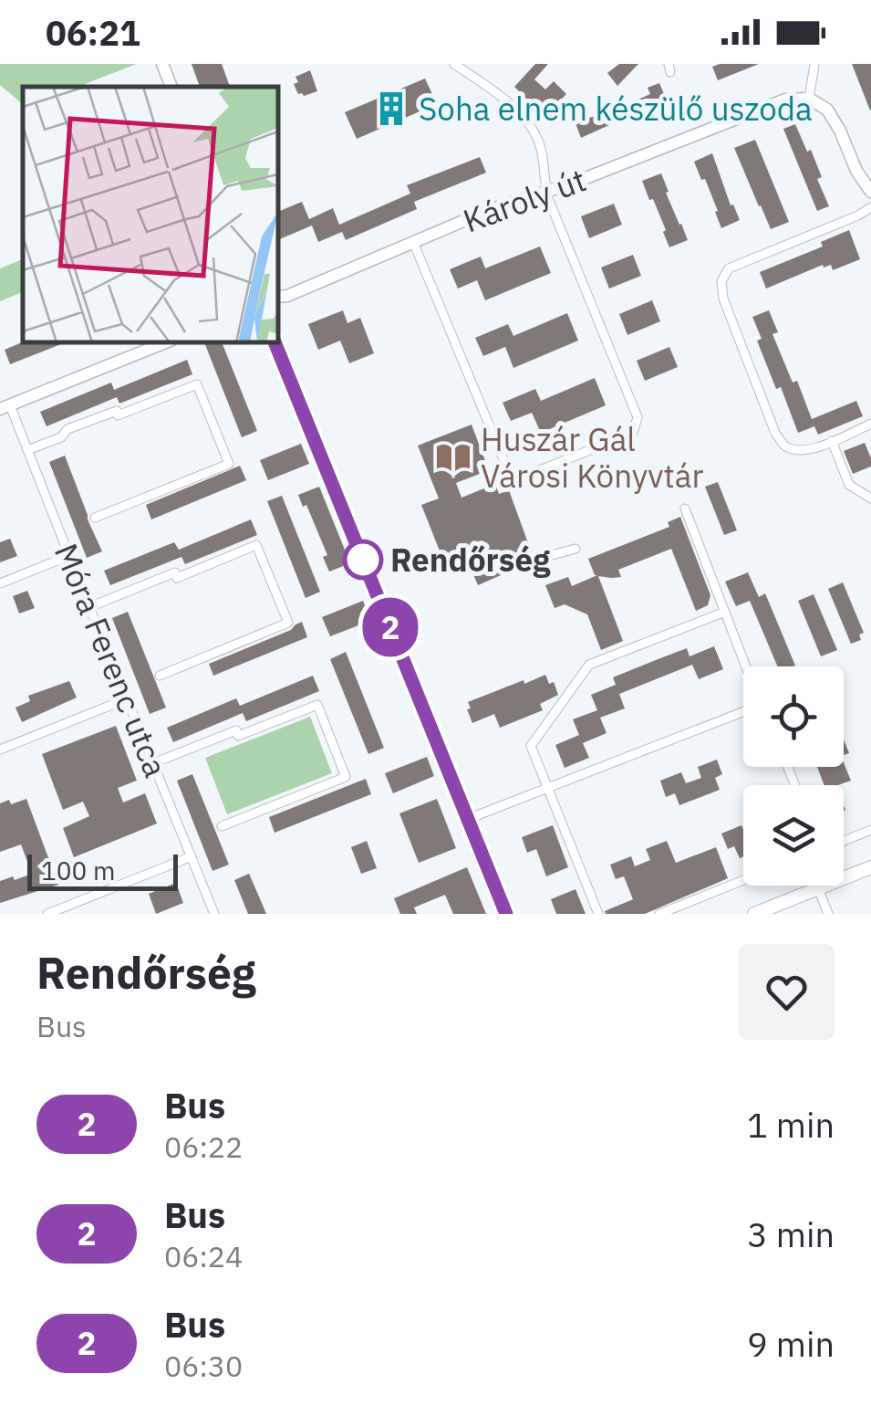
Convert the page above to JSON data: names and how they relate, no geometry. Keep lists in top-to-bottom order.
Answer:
{
  "streets": {
    "street": ["Károly út", "Móra Ferenc utca"]
  },
  "places": {
    "building": ["Soha elnem készülő uszoda"],
    "library": ["Huszár Gál Városi Könyvtár"],
    "other": ["Rendőrség"]
  },
  "lines": ["bus line 2"],
  "scale_bar": "100 m",
  "page": {
    "status": "06:21",
    "on_map": "2",
    "scale": "100 m",
    "heading": ["Rendőrség", "Bus"],
    "list": [
      {
        "mark": "2",
        "name": "Bus",
        "note": "06:22",
        "value": "1 min"
      },
      {
        "mark": "2",
        "name": "Bus",
        "note": "06:24",
        "value": "3 min"
      },
      {
        "mark": "2",
        "name": "Bus",
        "note": "06:30",
        "value": "9 min"
      }
    ]
  }
}
